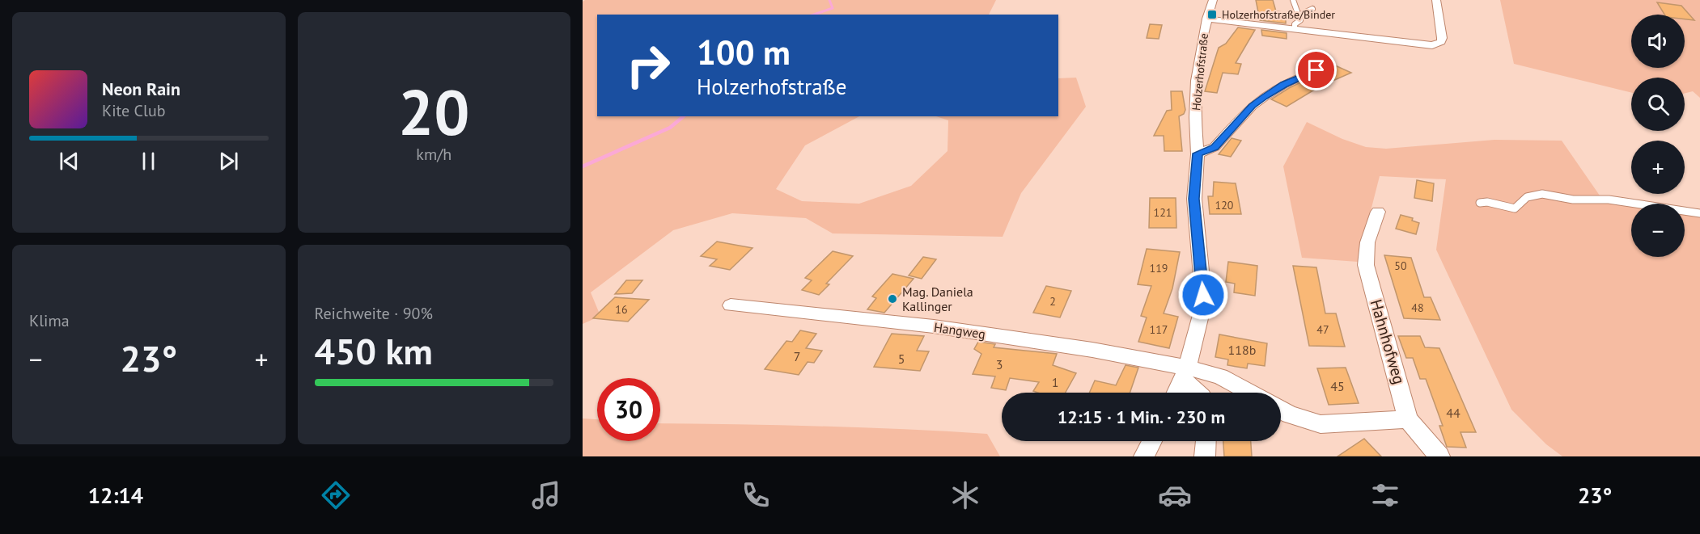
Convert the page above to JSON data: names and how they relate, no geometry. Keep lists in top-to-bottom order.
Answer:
{
  "streets": {
    "street": ["Holzerhofstraße", "Hangweg", "Hahnhofweg"]
  },
  "crossings": [
    ["Holzerhofstraße", "Hangweg"]
  ],
  "places": {
    "transit": ["Holzerhofstraße/Binder"],
    "other": ["Mag. Daniela Kallinger"]
  },
  "house_numbers": [
    "120",
    "121",
    "50",
    "119",
    "2",
    "48",
    "16",
    "117",
    "47",
    "118b",
    "7",
    "5",
    "3",
    "1",
    "45",
    "44"
  ],
  "page": {
    "tile": [
      ["20", "km/h"],
      "Klima",
      ["Reichweite · 90%", "450 km"]
    ],
    "map_buttons": ["+", "−"],
    "turn": ["100 m", "Holzerhofstraße"],
    "song": ["Neon Rain", "Kite Club"],
    "heat": ["−", "23°", "+"],
    "limit": "30",
    "trip": "12:15 · 1 Min. · 230 m",
    "tabs": ["12:14", "23°"]
  }
}
